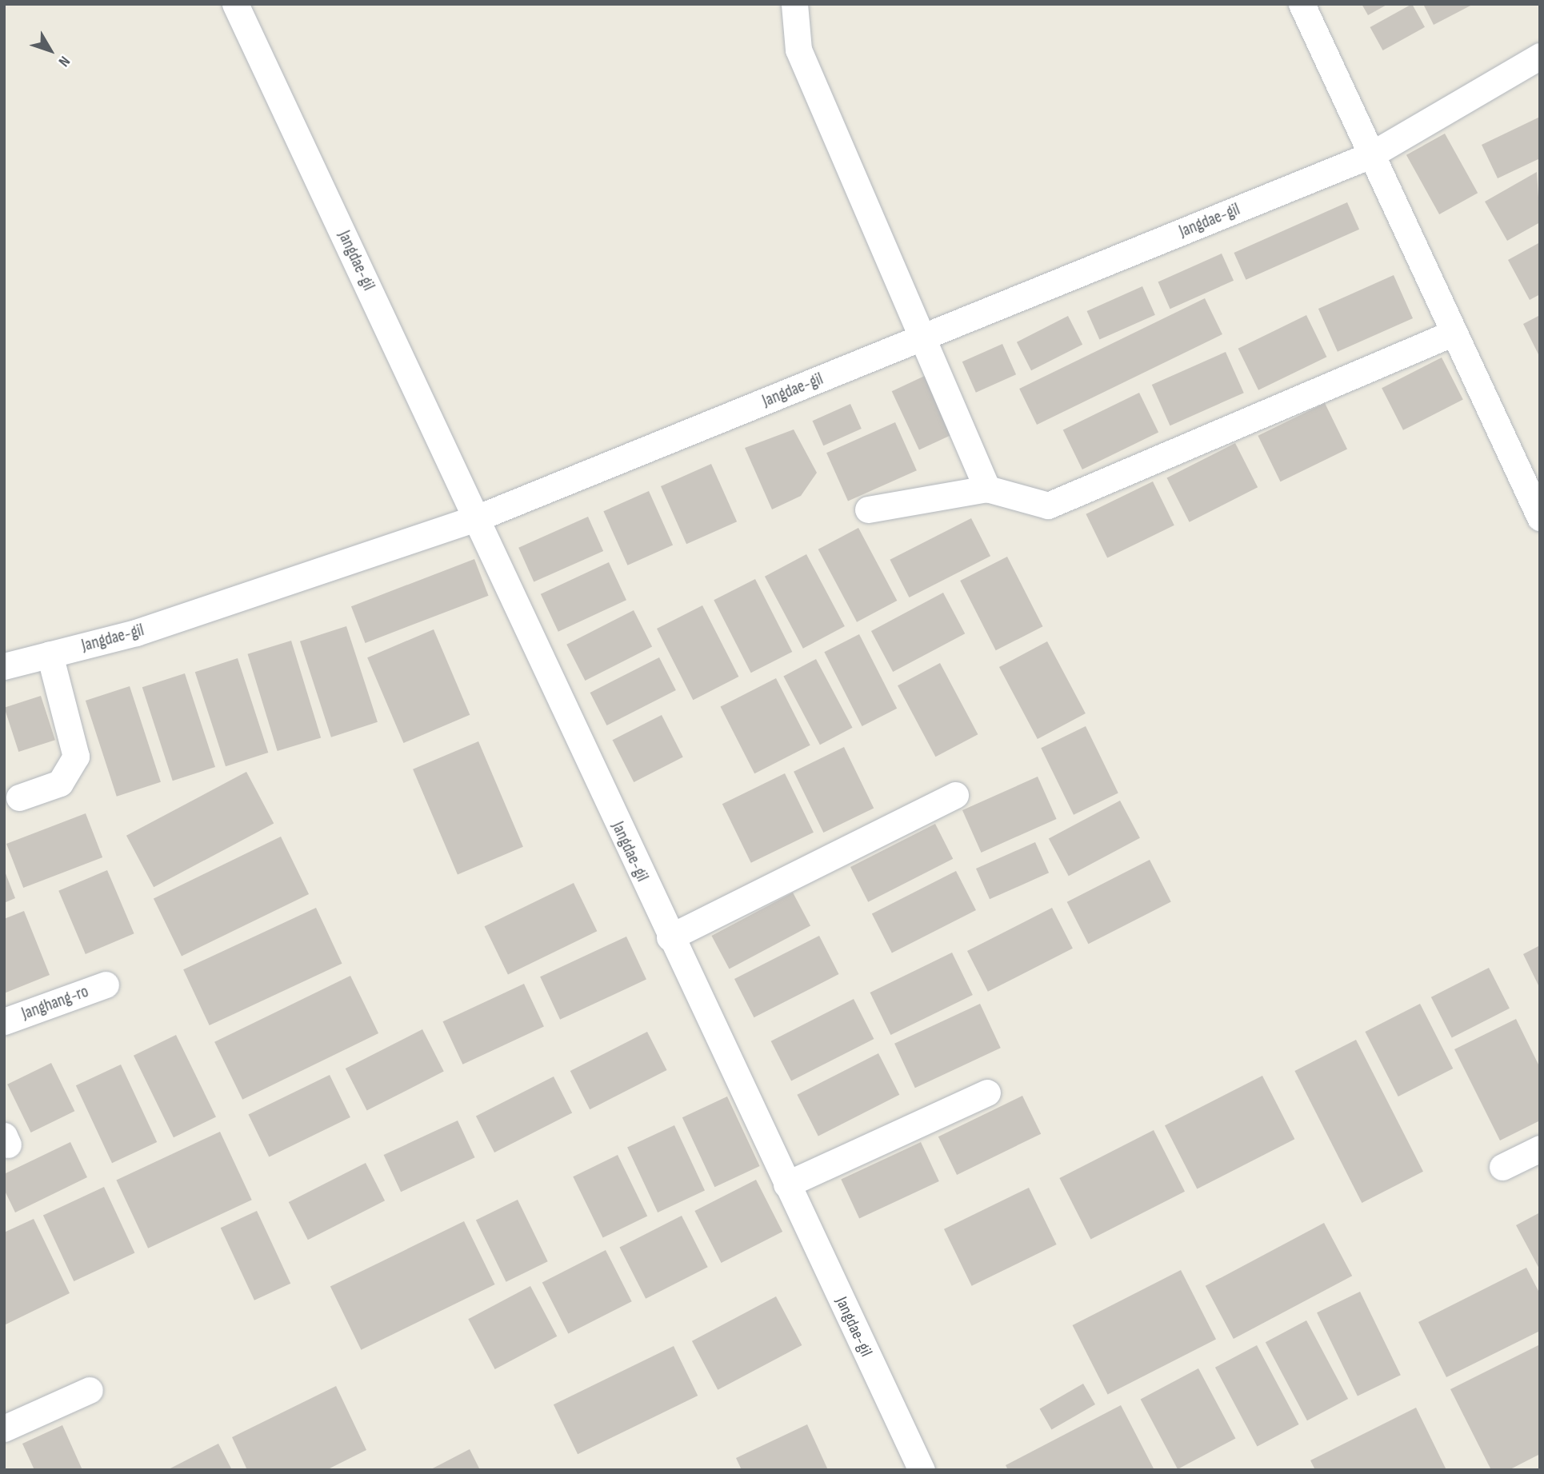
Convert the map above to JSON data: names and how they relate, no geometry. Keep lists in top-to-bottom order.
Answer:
{
  "streets": {
    "street": ["Jangdae-gil", "Janghang-ro"]
  },
  "north": "bottom right"
}
